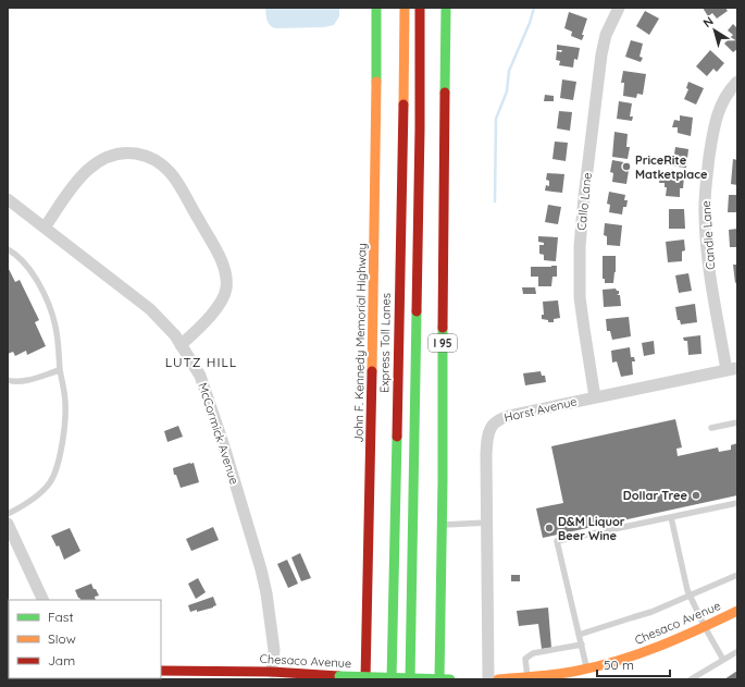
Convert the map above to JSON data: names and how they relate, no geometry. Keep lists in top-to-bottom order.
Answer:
{
  "streets": {
    "main road": [
      "John F. Kennedy Memorial Highway",
      "Express Toll Lanes",
      "I 95",
      "Chesaco Avenue"
    ],
    "street": [
      "Callo Lane",
      "Candle Lane",
      "Horst Avenue",
      "McCormick Avenue"
    ]
  },
  "crossings": [
    ["Callo Lane", "Horst Avenue"],
    ["Candle Lane", "Horst Avenue"],
    ["McCormick Avenue", "Chesaco Avenue"]
  ],
  "districts": ["LUTZ HILL"],
  "places": ["PriceRite Matketplace", "Dollar Tree", "D&M Liquor Beer Wine"],
  "legend": ["Fast", "Slow", "Jam"],
  "scale_bar": "50 m",
  "north": "top left"
}
